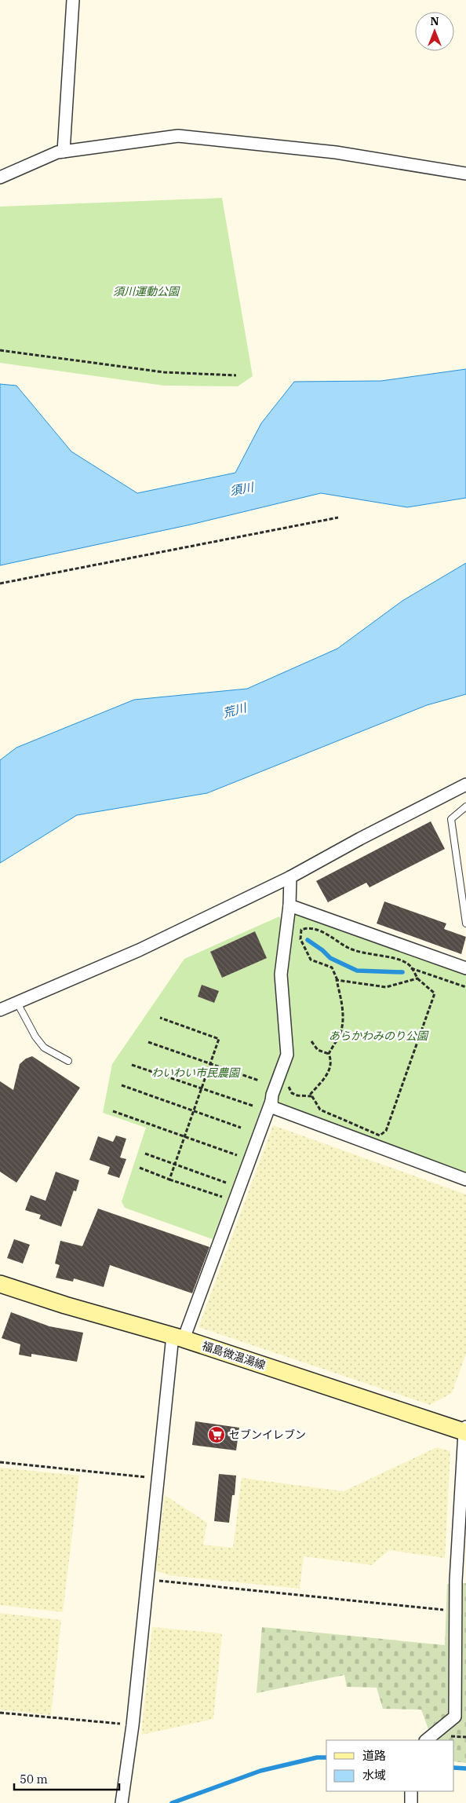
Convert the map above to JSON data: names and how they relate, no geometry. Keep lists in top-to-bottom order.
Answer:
{
  "streets": {
    "main road": ["福島微温湯線"]
  },
  "water": ["須川", "荒川"],
  "parks": ["須川運動公園", "あらかわみのり公園", "わいわい市民農園"],
  "places": {
    "supermarket": ["セブンイレブン"]
  },
  "legend": ["道路", "水域"],
  "scale_bar": "50 m",
  "north": "top"
}
